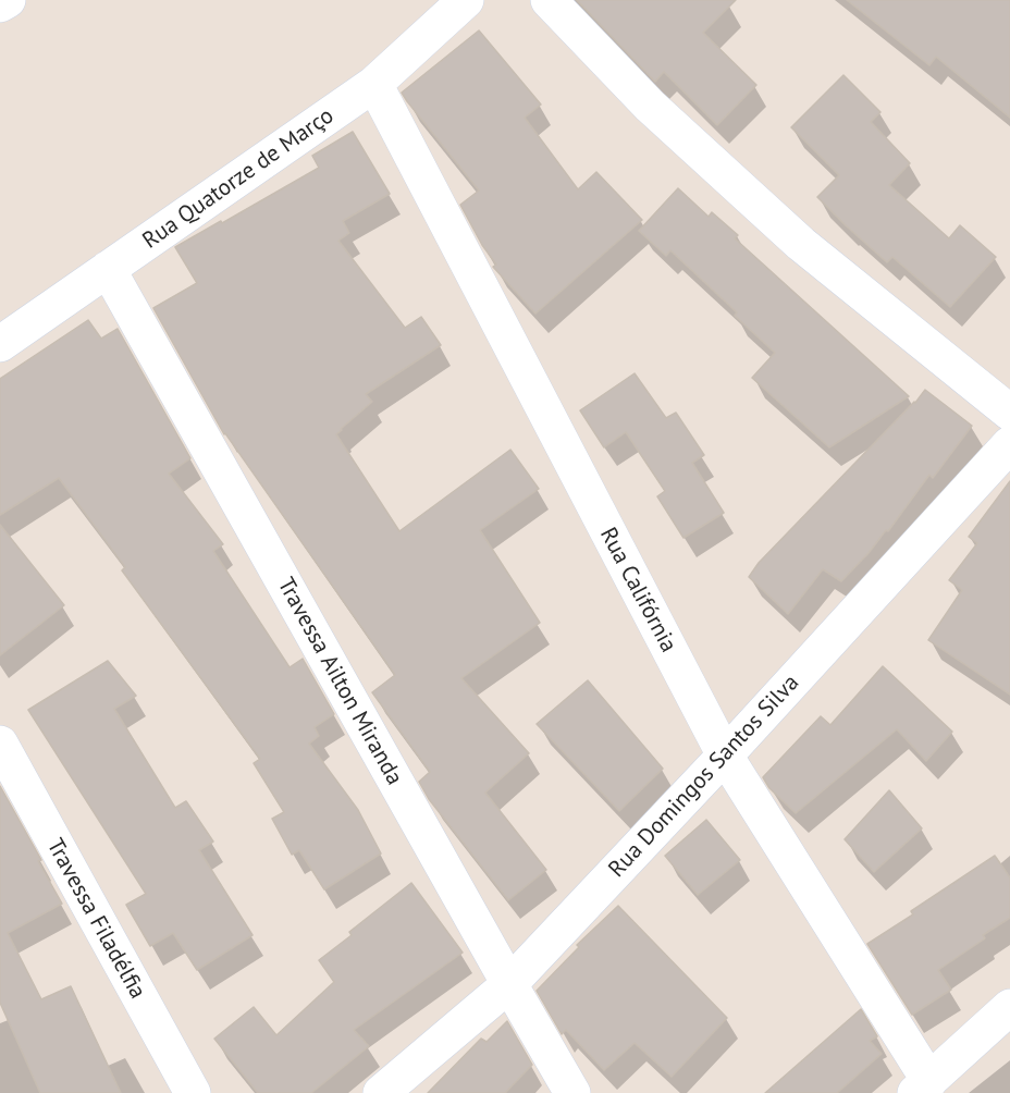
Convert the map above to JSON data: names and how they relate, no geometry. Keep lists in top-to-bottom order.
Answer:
{
  "streets": {
    "street": [
      "Rua Quatorze de Março",
      "Rua Califórnia",
      "Travessa Ailton Miranda",
      "Rua Domingos Santos Silva",
      "Travessa Filadélfia"
    ]
  },
  "crossings": [
    ["Rua Quatorze de Março", "Rua Califórnia"],
    ["Rua Quatorze de Março", "Travessa Ailton Miranda"],
    ["Rua Califórnia", "Rua Domingos Santos Silva"],
    ["Travessa Ailton Miranda", "Rua Domingos Santos Silva"]
  ]
}
